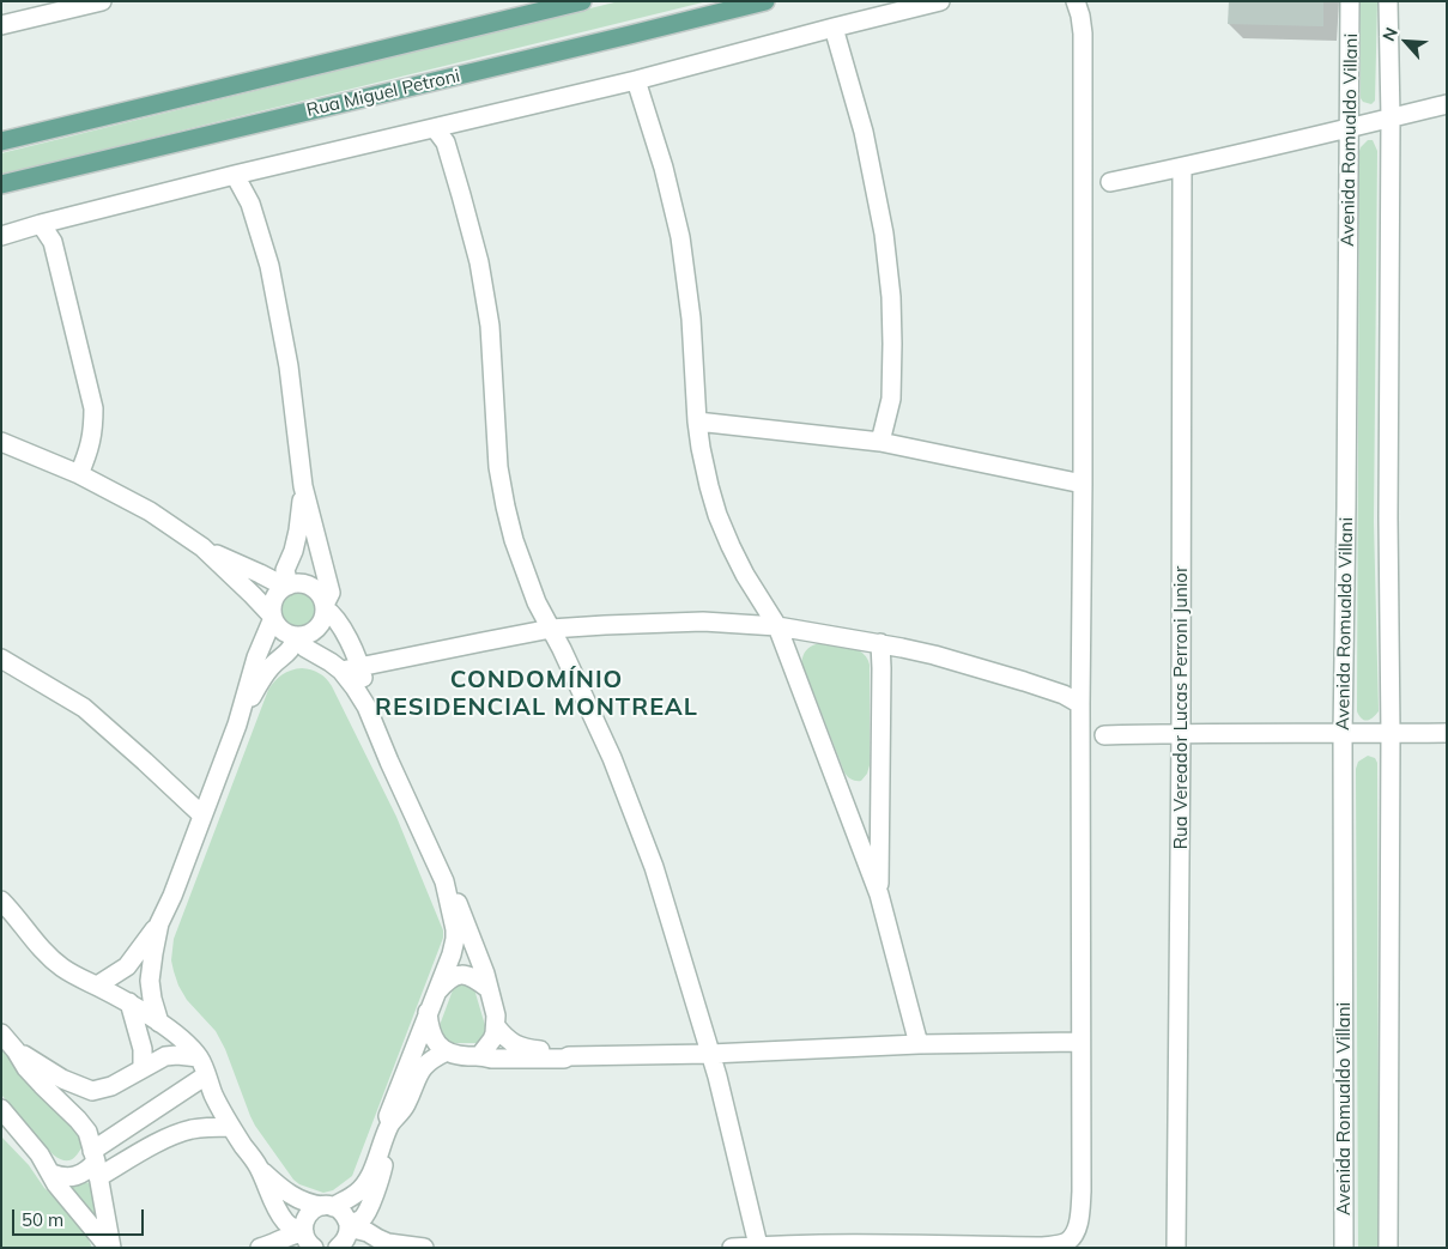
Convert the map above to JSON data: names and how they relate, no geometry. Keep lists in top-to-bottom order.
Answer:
{
  "streets": {
    "main road": ["Rua Miguel Petroni"],
    "street": ["Avenida Romualdo Villani", "Rua Vereador Lucas Perroni Junior"]
  },
  "districts": ["CONDOMÍNIO RESIDENCIAL MONTREAL"],
  "scale_bar": "50 m",
  "north": "top left"
}
